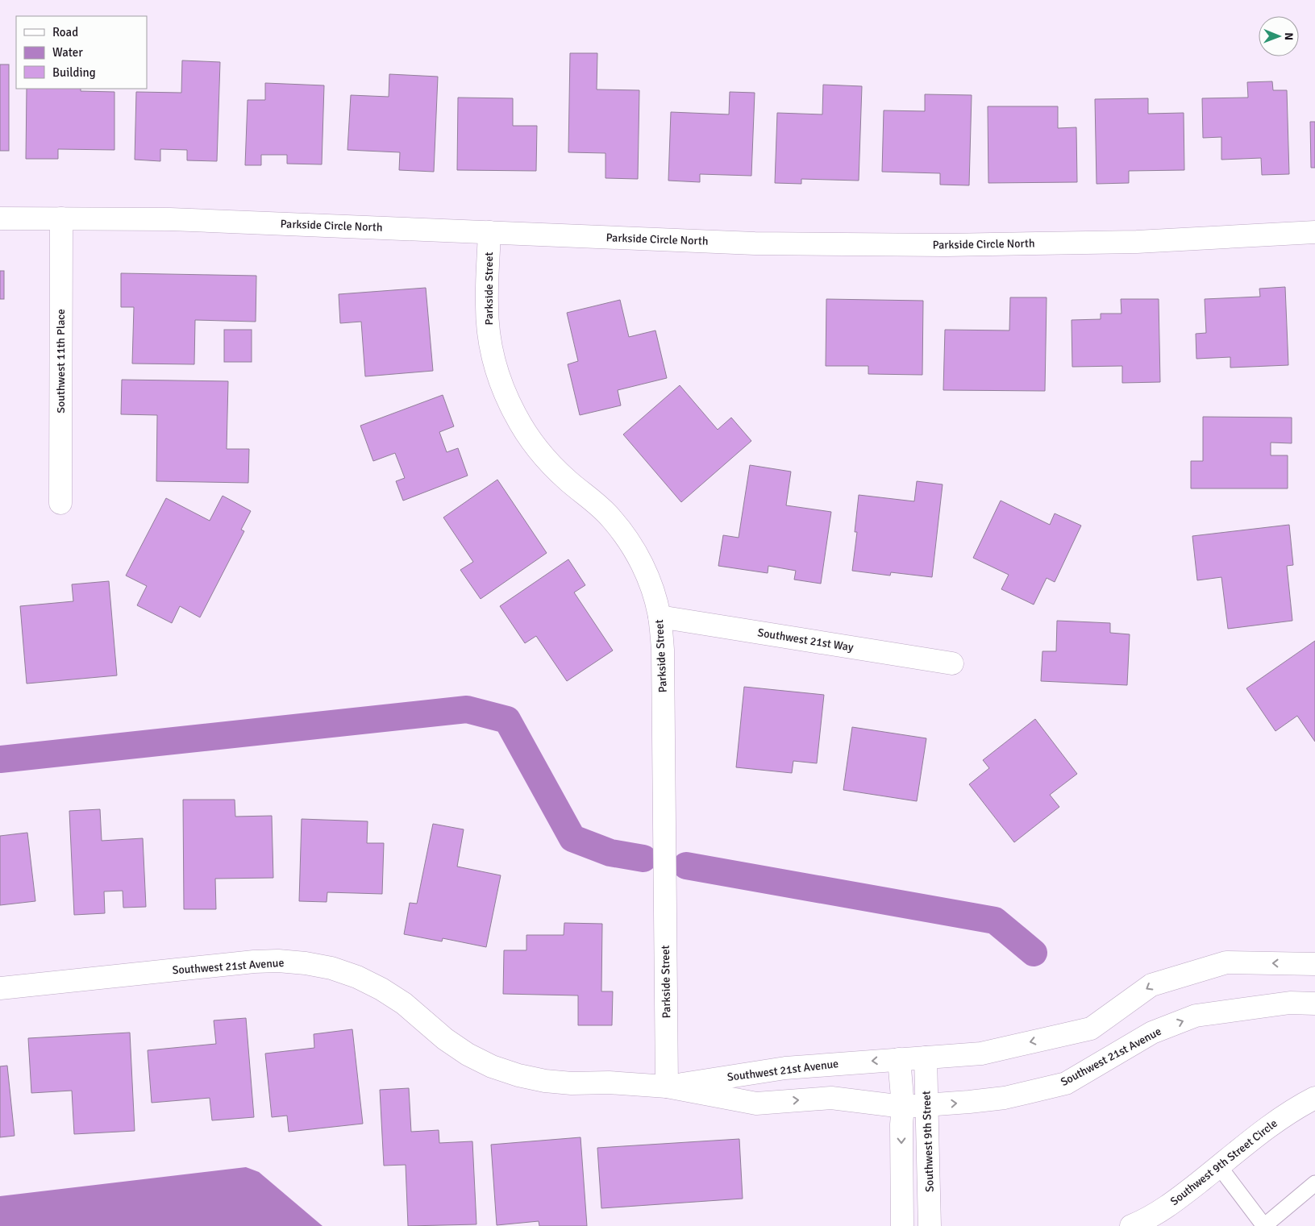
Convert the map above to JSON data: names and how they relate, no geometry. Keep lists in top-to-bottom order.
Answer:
{
  "streets": {
    "street": [
      "Parkside Circle North",
      "Parkside Street",
      "Southwest 11th Place",
      "Southwest 21st Way",
      "Southwest 21st Avenue",
      "Southwest 9th Street",
      "Southwest 9th Street Circle"
    ]
  },
  "crossings": [
    ["Parkside Circle North", "Parkside Street"],
    ["Parkside Circle North", "Southwest 11th Place"],
    ["Parkside Street", "Southwest 21st Way"],
    ["Parkside Street", "Southwest 21st Avenue"],
    ["Southwest 21st Avenue", "Southwest 9th Street"]
  ],
  "legend": ["Road", "Water", "Building"],
  "north": "right"
}
